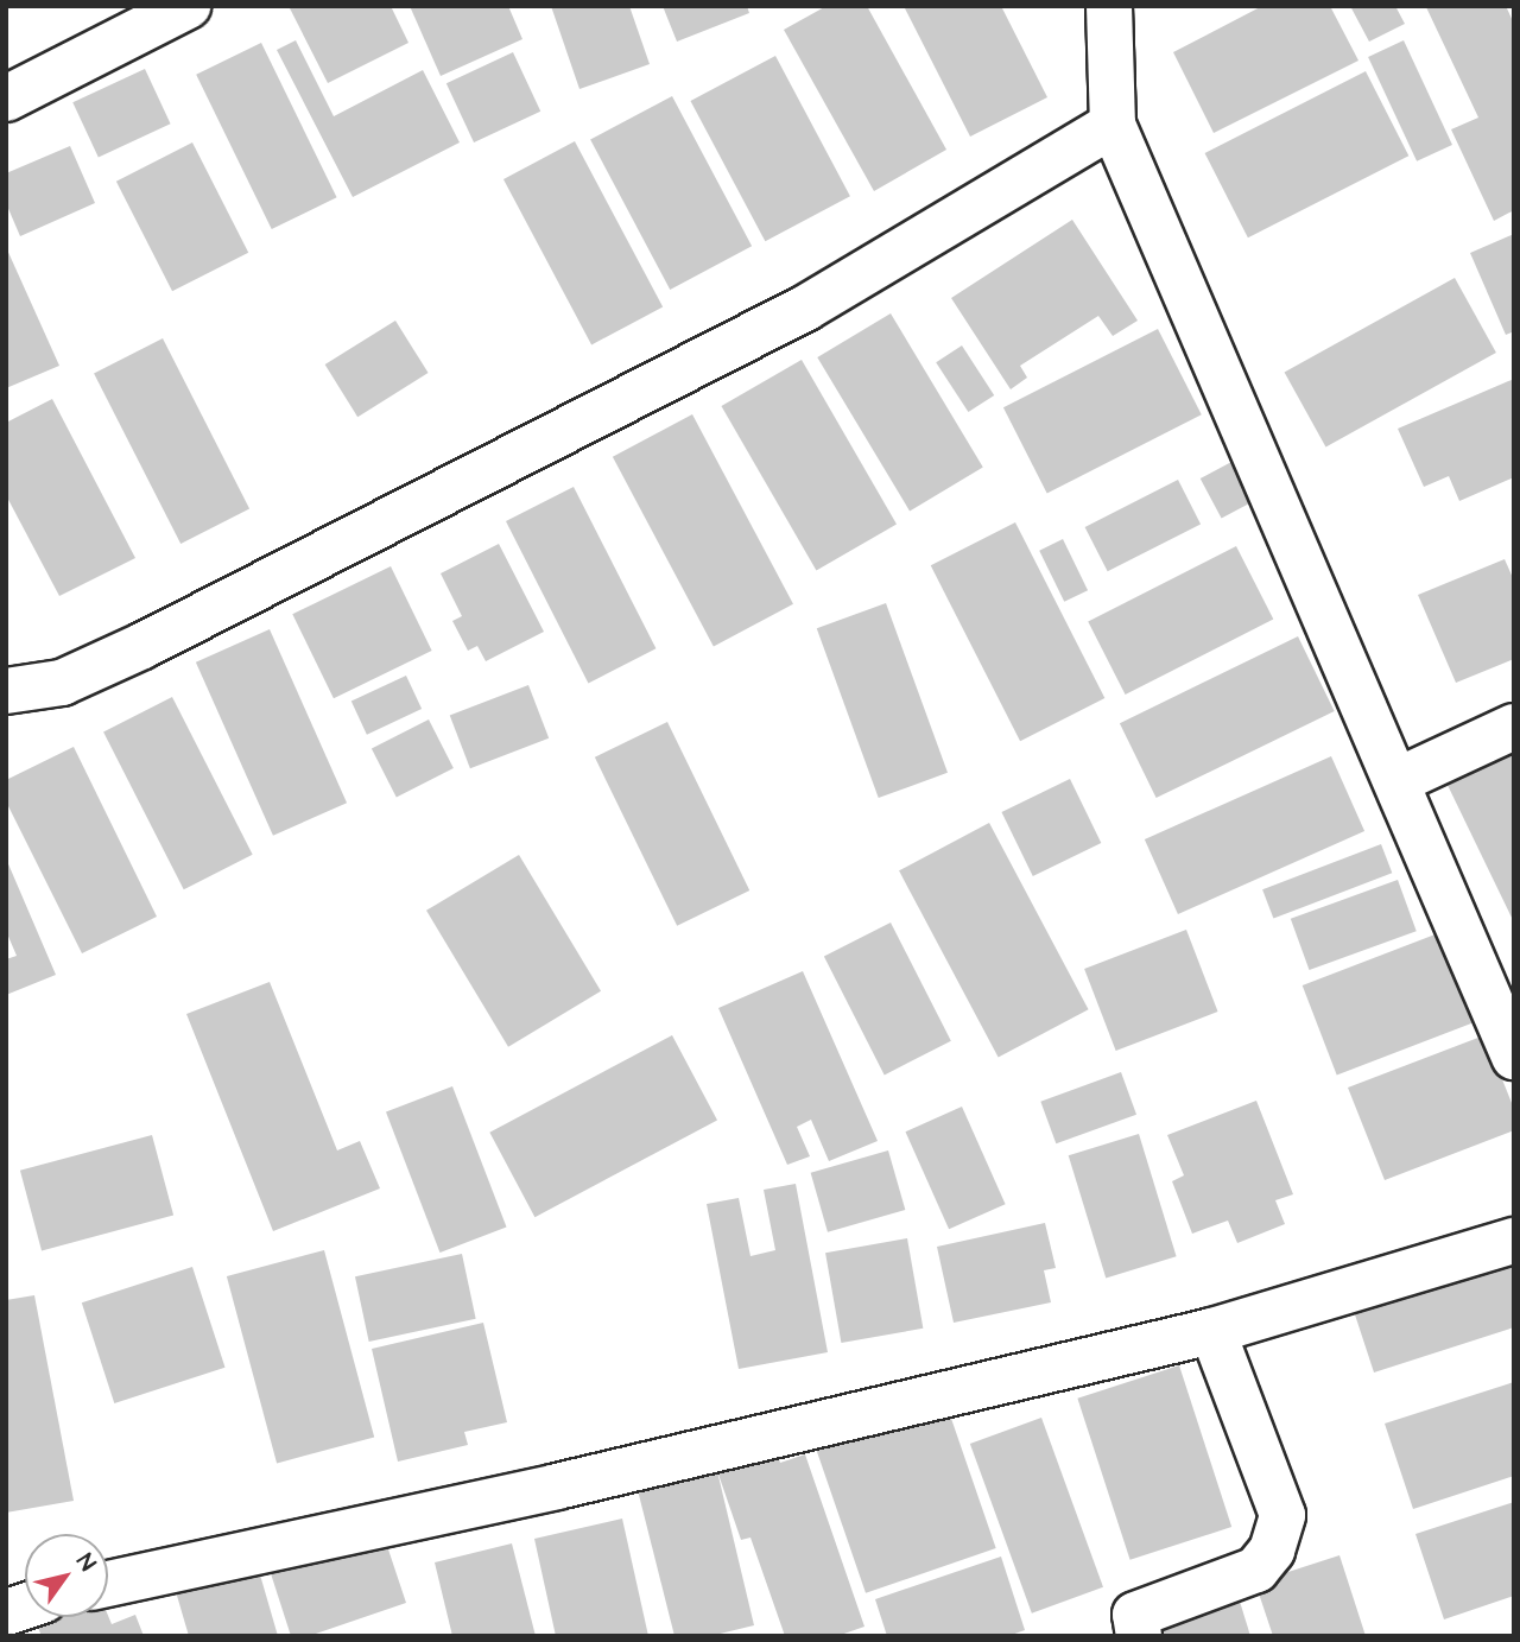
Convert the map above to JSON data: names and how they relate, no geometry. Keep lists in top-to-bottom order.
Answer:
{
  "north": "top right"
}
